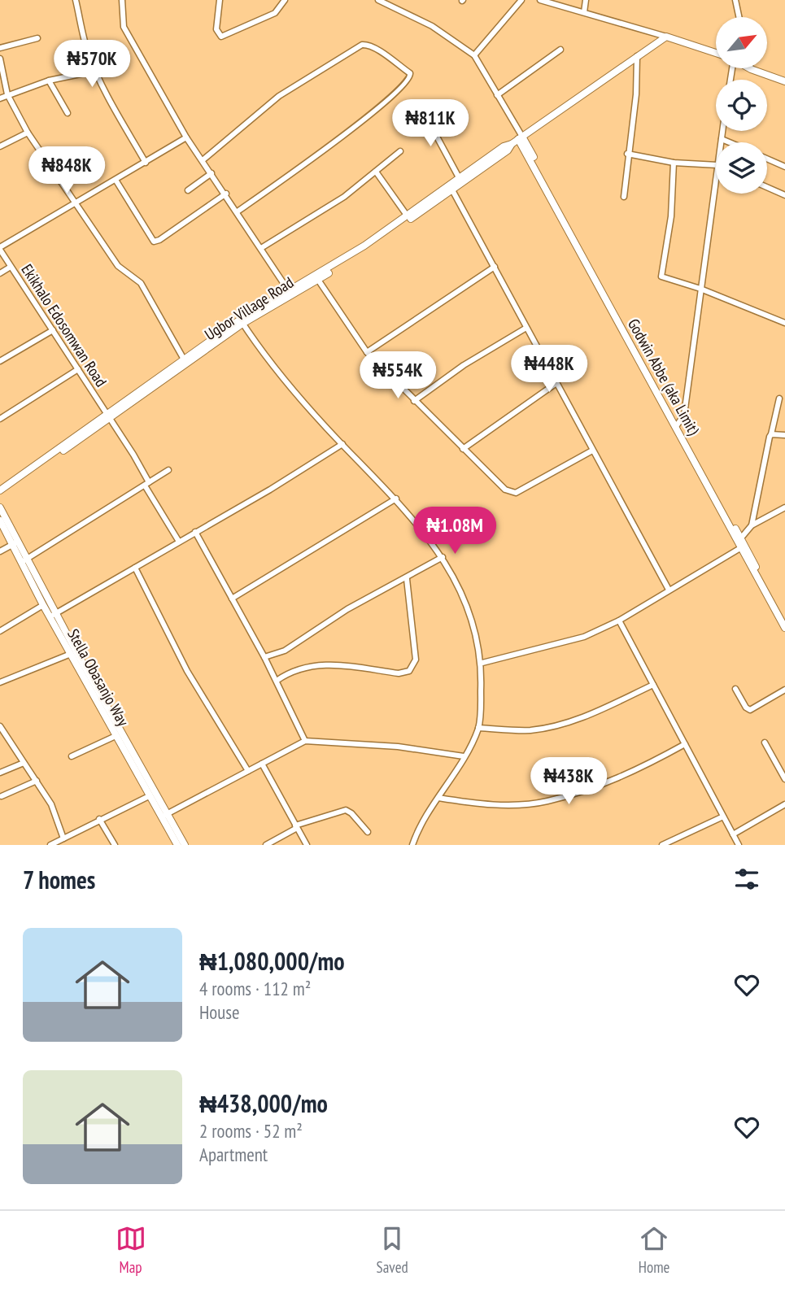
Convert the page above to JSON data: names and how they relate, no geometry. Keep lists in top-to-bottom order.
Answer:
{
  "streets": {
    "street": [
      "Ugbor Village Road",
      "Ekikhalo Edosomwan Road",
      "Godwin Abbe (aka Limit)",
      "Stella Obasanjo Way"
    ]
  },
  "crossings": [
    ["Ugbor Village Road", "Ekikhalo Edosomwan Road"],
    ["Ugbor Village Road", "Godwin Abbe (aka Limit)"]
  ],
  "north": "top right",
  "page": {
    "price": [
      "₦570K",
      "₦811K",
      "₦848K",
      "₦448K",
      "₦554K",
      "₦1.08M",
      "₦438K"
    ],
    "heading": "7 homes",
    "list": [
      {
        "name": "₦1,080,000/mo",
        "note": "4 rooms · 112 m² · House"
      },
      {
        "name": "₦438,000/mo",
        "note": "2 rooms · 52 m² · Apartment"
      }
    ],
    "tabs": ["Map", "Saved", "Home"]
  }
}
